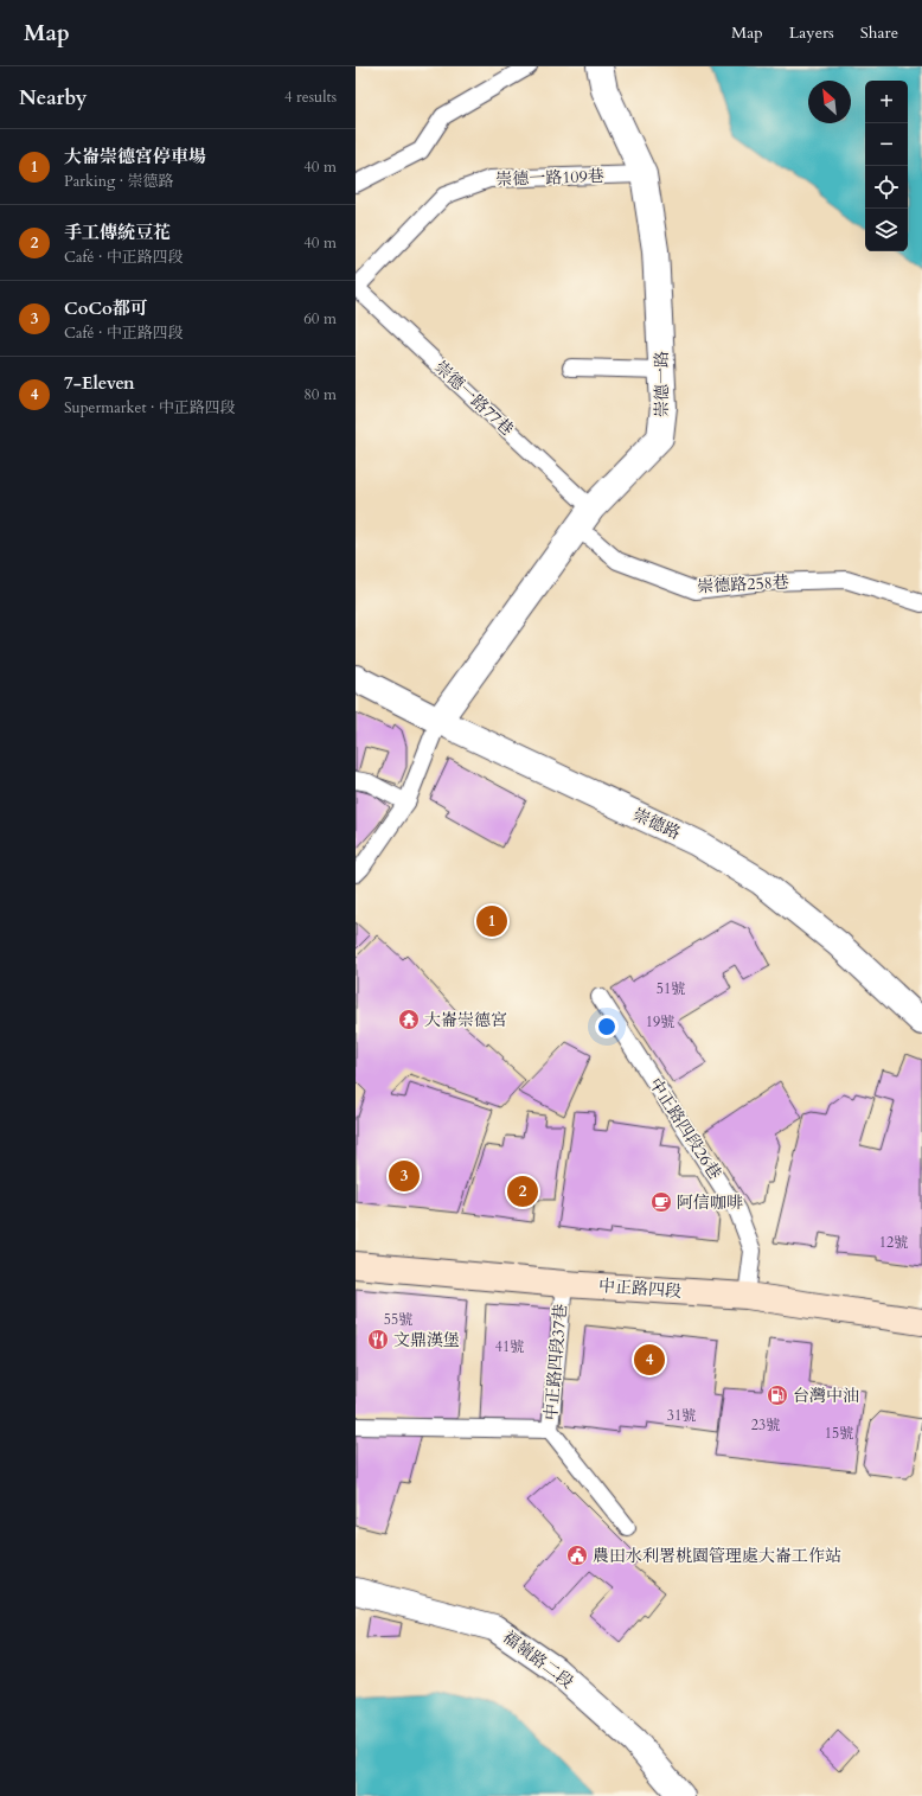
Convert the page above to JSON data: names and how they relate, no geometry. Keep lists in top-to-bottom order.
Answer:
{
  "streets": {
    "main road": ["中正路四段"],
    "street": ["崇德一路", "崇德路", "福嶺路二段"],
    "lane": [
      "崇德一路109巷",
      "崇德一路77巷",
      "崇德路258巷",
      "中正路四段26巷",
      "中正路四段37巷"
    ]
  },
  "crossings": [
    ["崇德一路109巷", "崇德一路"],
    ["崇德一路109巷", "崇德一路77巷"],
    ["崇德一路", "崇德一路77巷"],
    ["崇德一路", "崇德路258巷"],
    ["崇德一路", "崇德路"],
    ["中正路四段26巷", "中正路四段"],
    ["中正路四段", "中正路四段37巷"]
  ],
  "places": {
    "temple": ["大崙崇德宮"],
    "cafe": ["阿信咖啡"],
    "restaurant": ["文鼎漢堡"],
    "fuel station": ["台灣中油"],
    "public building": ["農田水利署桃園管理處大崙工作站"]
  },
  "house_numbers": [
    "51號",
    "19號",
    "12號",
    "55號",
    "41號",
    "31號",
    "23號",
    "15號"
  ],
  "north": "top left",
  "page": {
    "header": "Map",
    "nav": ["Map", "Layers", "Share"],
    "heading": ["Nearby", "4 results"],
    "map_buttons": ["+", "−"],
    "list": [
      {
        "mark": "1",
        "name": "大崙崇德宮停車場",
        "note": "Parking · 崇德路",
        "value": "40 m"
      },
      {
        "mark": "2",
        "name": "手工傳統豆花",
        "note": "Café · 中正路四段",
        "value": "40 m"
      },
      {
        "mark": "3",
        "name": "CoCo都可",
        "note": "Café · 中正路四段",
        "value": "60 m"
      },
      {
        "mark": "4",
        "name": "7-Eleven",
        "note": "Supermarket · 中正路四段",
        "value": "80 m"
      }
    ],
    "pins": [
      "1",
      "3",
      "2",
      "4"
    ]
  }
}
